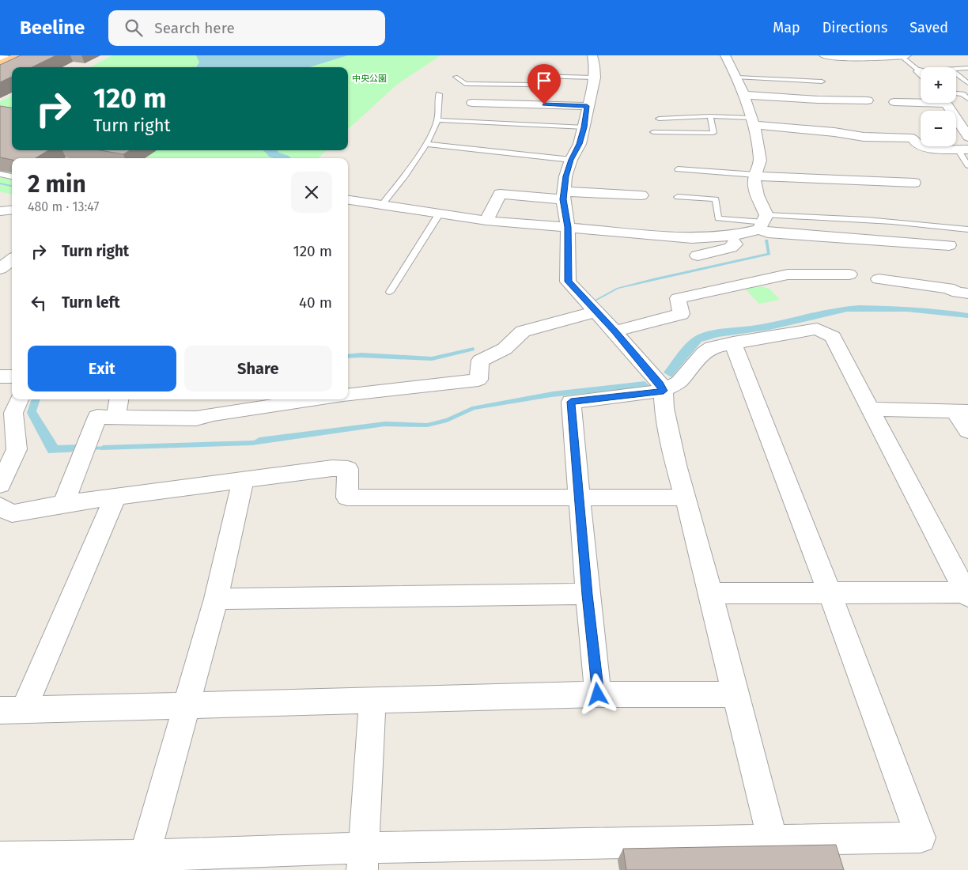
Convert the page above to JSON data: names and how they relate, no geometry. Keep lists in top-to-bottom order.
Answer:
{
  "parks": ["中央公園"],
  "page": {
    "header": "Beeline",
    "search": "Search here",
    "nav": ["Map", "Directions", "Saved"],
    "map_buttons": ["+", "−"],
    "turn": ["120 m", "Turn right"],
    "heading": ["2 min", "480 m · 13:47"],
    "list": [
      {
        "name": "Turn right",
        "value": "120 m"
      },
      {
        "name": "Turn left",
        "value": "40 m"
      }
    ],
    "buttons": ["Exit", "Share"]
  }
}
